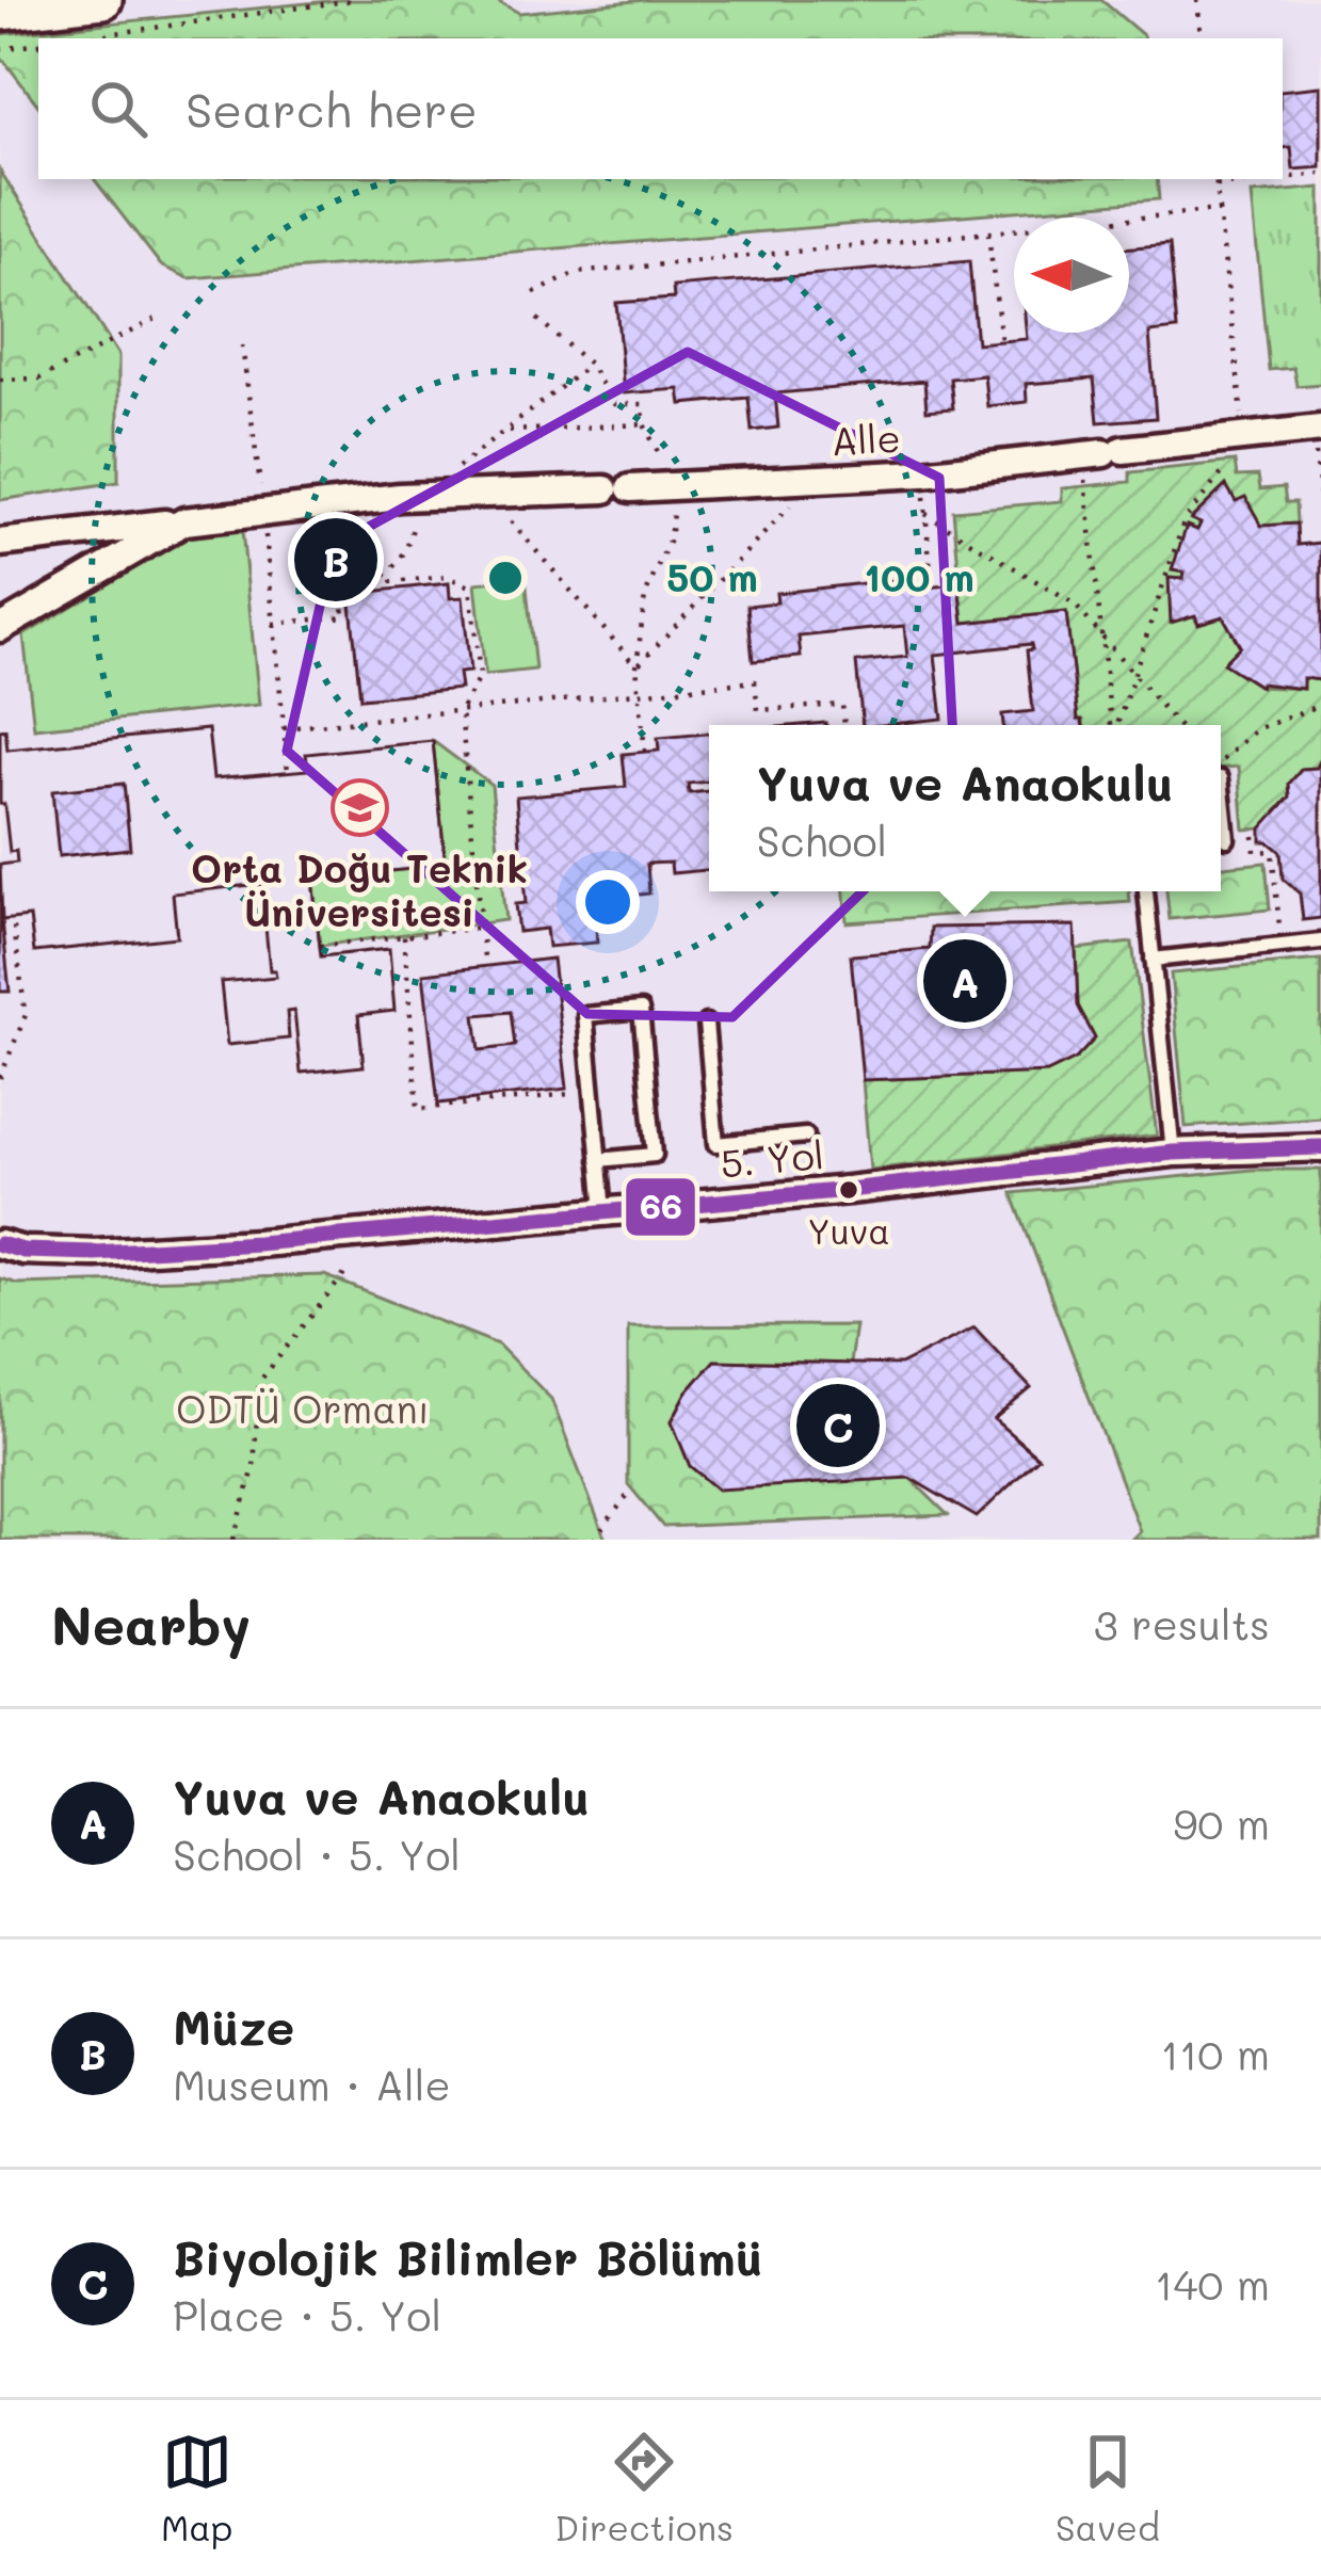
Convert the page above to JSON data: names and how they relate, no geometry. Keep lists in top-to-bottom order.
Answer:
{
  "streets": {
    "street": ["Alle", "5. Yol"]
  },
  "parks": ["ODTÜ Ormanı"],
  "places": {
    "school or university": ["Orta Doğu Teknik Üniversitesi"],
    "other": ["Yuva"]
  },
  "lines": ["transit line 66"],
  "north": "left",
  "page": {
    "search": "Search here",
    "pins": ["B", "A", "C"],
    "popup": ["Yuva ve Anaokulu", "School"],
    "heading": ["Nearby", "3 results"],
    "list": [
      {
        "mark": "A",
        "name": "Yuva ve Anaokulu",
        "note": "School · 5. Yol",
        "value": "90 m"
      },
      {
        "mark": "B",
        "name": "Müze",
        "note": "Museum · Alle",
        "value": "110 m"
      },
      {
        "mark": "C",
        "name": "Biyolojik Bilimler Bölümü",
        "note": "Place · 5. Yol",
        "value": "140 m"
      }
    ],
    "nav": ["Map", "Directions", "Saved"]
  },
  "rings": ["50 m", "100 m"]
}
